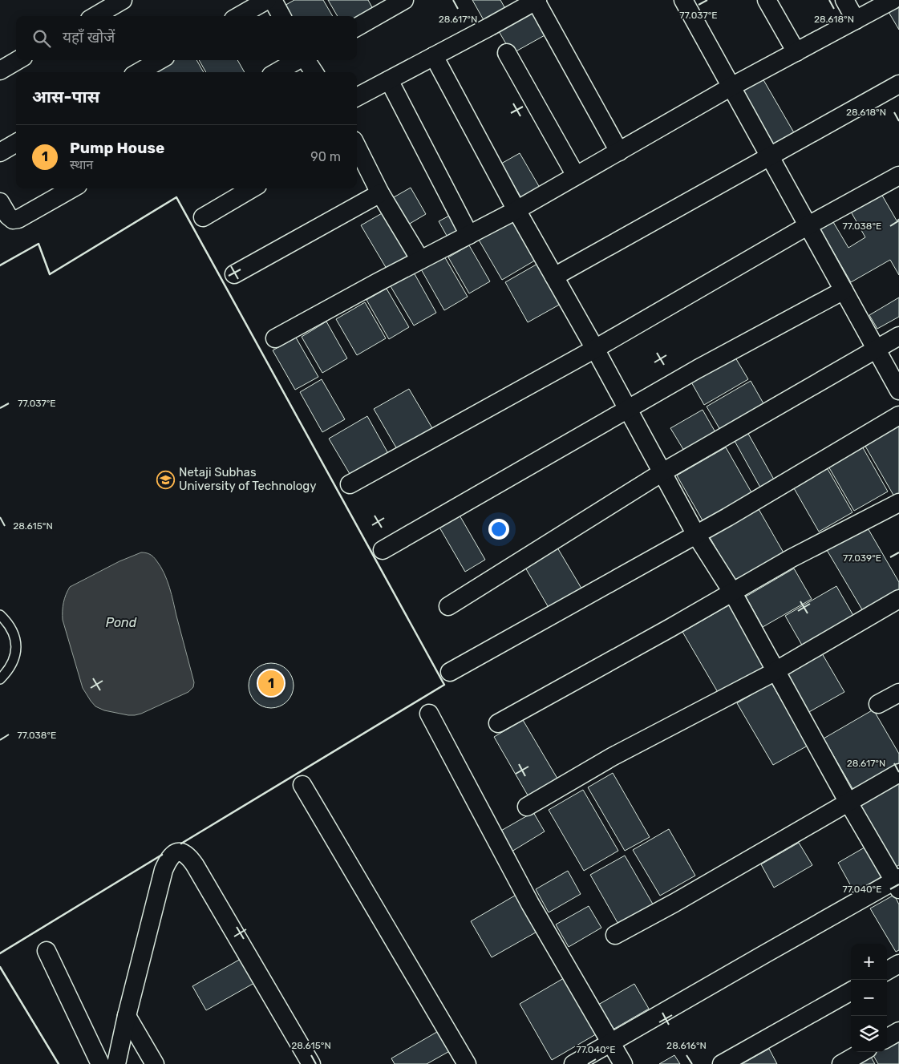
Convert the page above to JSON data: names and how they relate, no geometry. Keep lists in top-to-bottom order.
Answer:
{
  "water": ["Pond"],
  "places": {
    "school or university": ["Netaji Subhas University of Technology"]
  },
  "page": {
    "search": "यहाँ खोजें",
    "heading": "आस-पास",
    "list": [
      {
        "mark": "1",
        "name": "Pump House",
        "note": "स्थान",
        "value": "90 m"
      }
    ],
    "pins": "1",
    "map_buttons": ["+", "−"]
  },
  "coordinates": [
    "77.037°E",
    "28.617°N",
    "28.618°N",
    "77.038°E",
    "28.615°N",
    "77.039°E",
    "77.040°E",
    "28.616°N"
  ]
}
